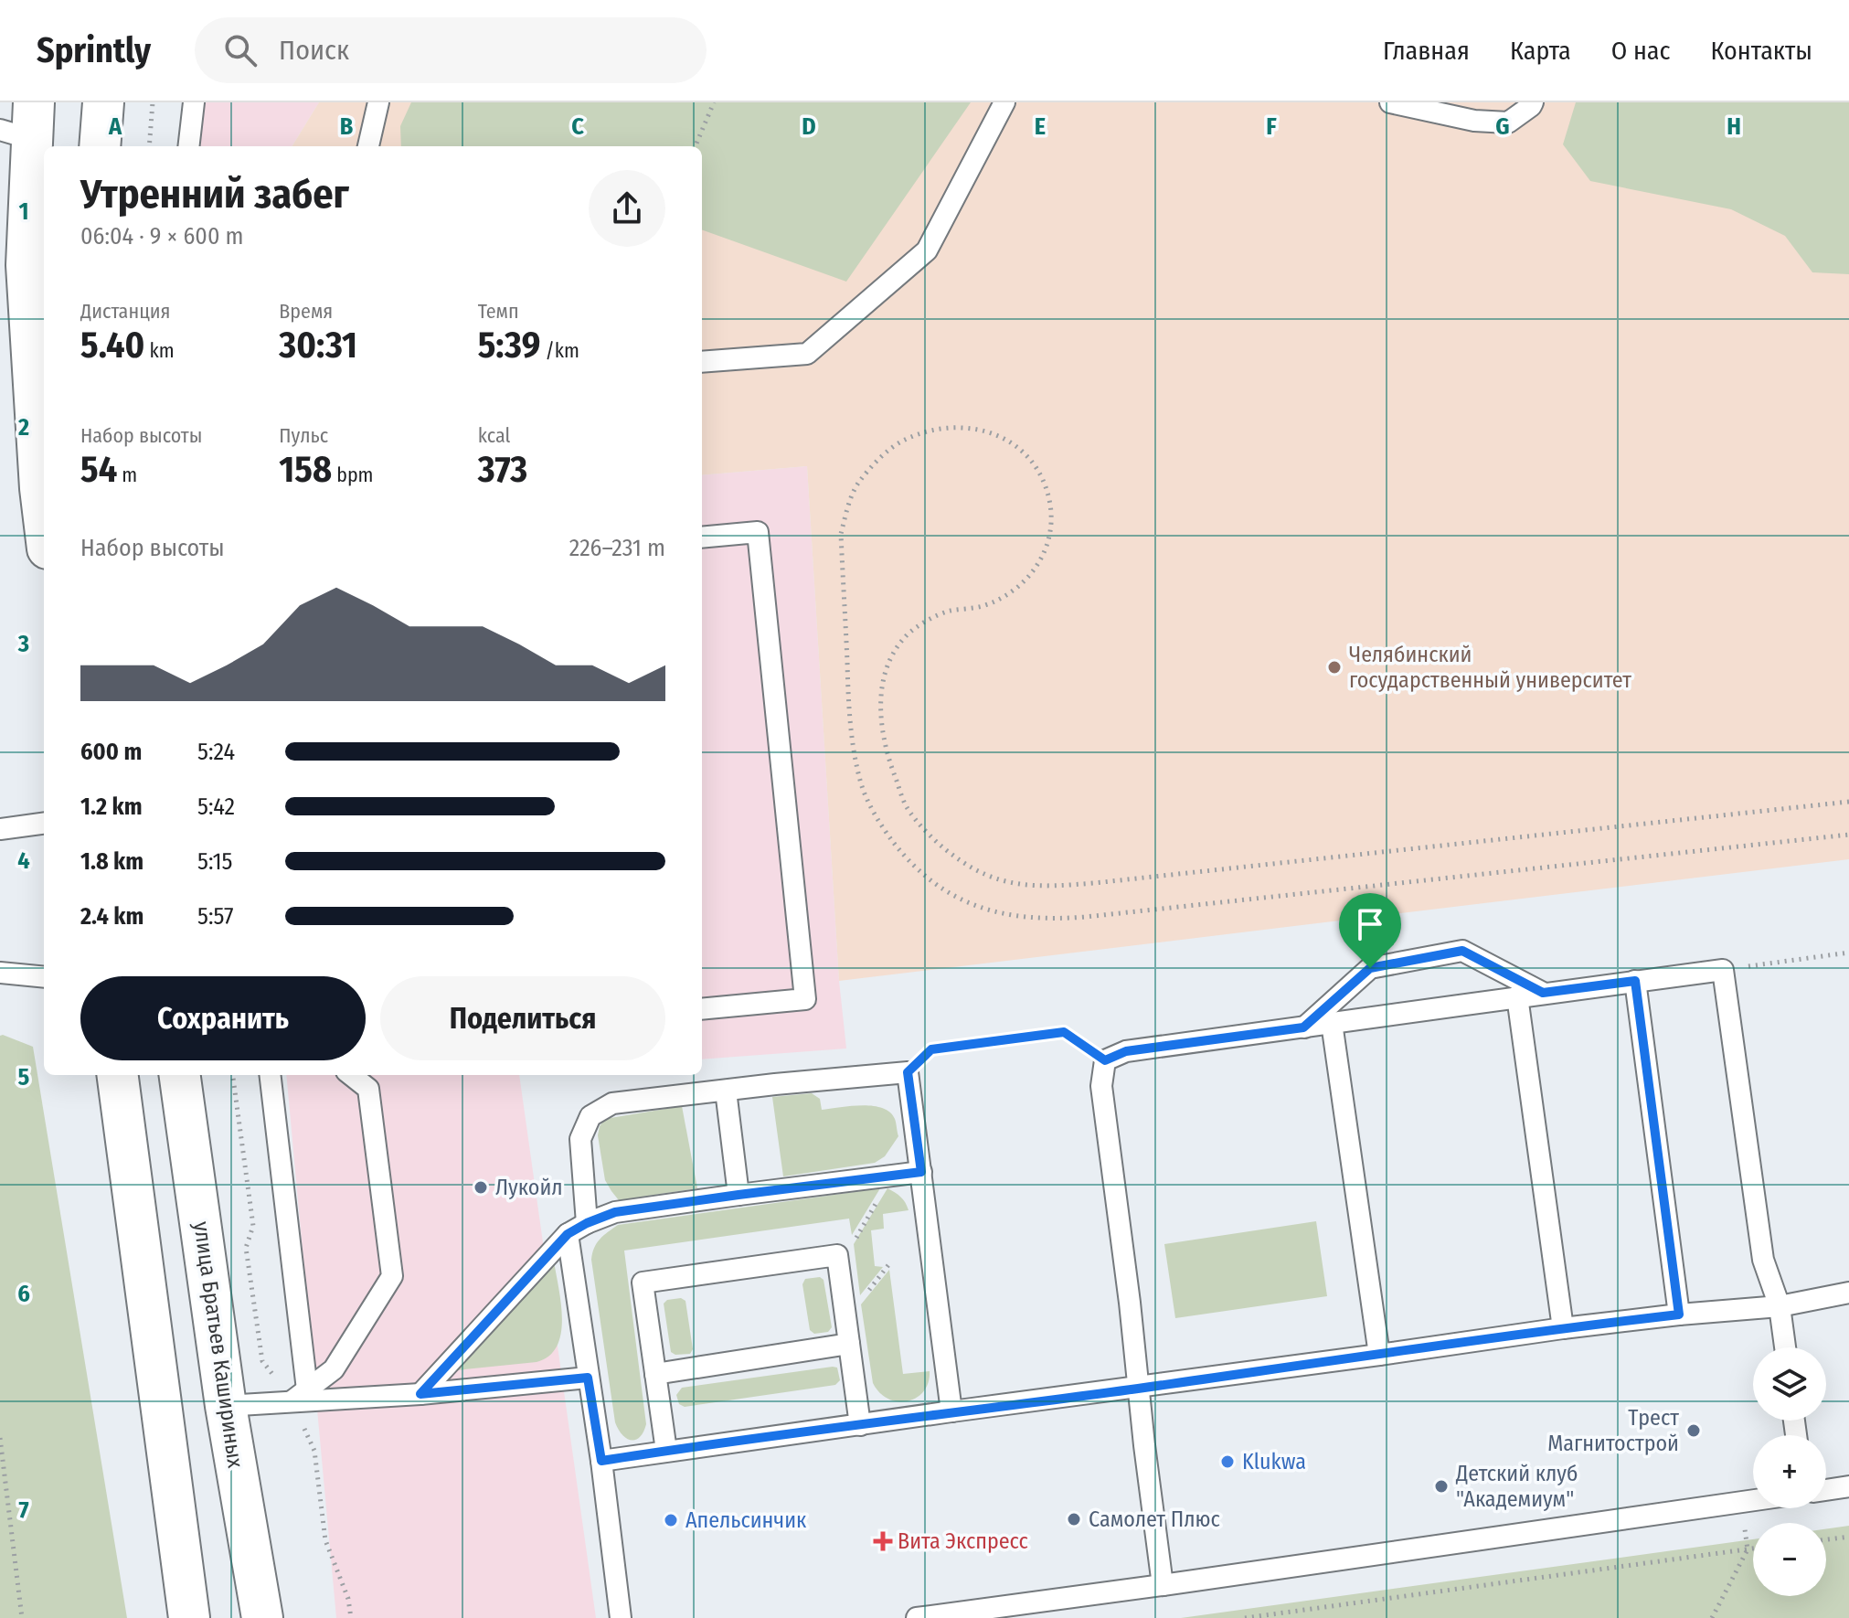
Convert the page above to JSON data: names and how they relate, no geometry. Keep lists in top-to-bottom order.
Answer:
{
  "streets": {
    "main road": ["улица Братьев Кашириных"]
  },
  "places": {
    "other": [
      "Челябинский государственный университет",
      "Лукойл",
      "Трест Магнитострой",
      "Klukwa",
      "Детский клуб \"Академиум\"",
      "Самолет Плюс",
      "Апельсинчик"
    ],
    "health": ["Вита Экспресс"]
  },
  "page": {
    "header": "Sprintly",
    "search": "Поиск",
    "nav": [
      "Главная",
      "Карта",
      "О нас",
      "Контакты"
    ],
    "heading": ["Утренний забег", "06:04 · 9 × 600 m"],
    "stats": [
      ["Дистанция", "5.40 km"],
      ["Время", "30:31"],
      ["Темп", "5:39 /km"],
      ["Набор высоты", "54 m"],
      ["Пульс", "158 bpm"],
      ["kcal", "373"]
    ],
    "chart": ["Набор высоты", "226–231 m"],
    "list": [
      {
        "name": "600 m",
        "note": "5:24"
      },
      {
        "name": "1.2 km",
        "note": "5:42"
      },
      {
        "name": "1.8 km",
        "note": "5:15"
      },
      {
        "name": "2.4 km",
        "note": "5:57"
      }
    ],
    "buttons": ["Сохранить", "Поделиться"],
    "map_buttons": ["+", "−"]
  },
  "grid": {
    "columns": [
      "A",
      "B",
      "C",
      "D",
      "E",
      "F",
      "G",
      "H"
    ],
    "rows": [
      "1",
      "2",
      "3",
      "4",
      "5",
      "6",
      "7"
    ]
  }
}
